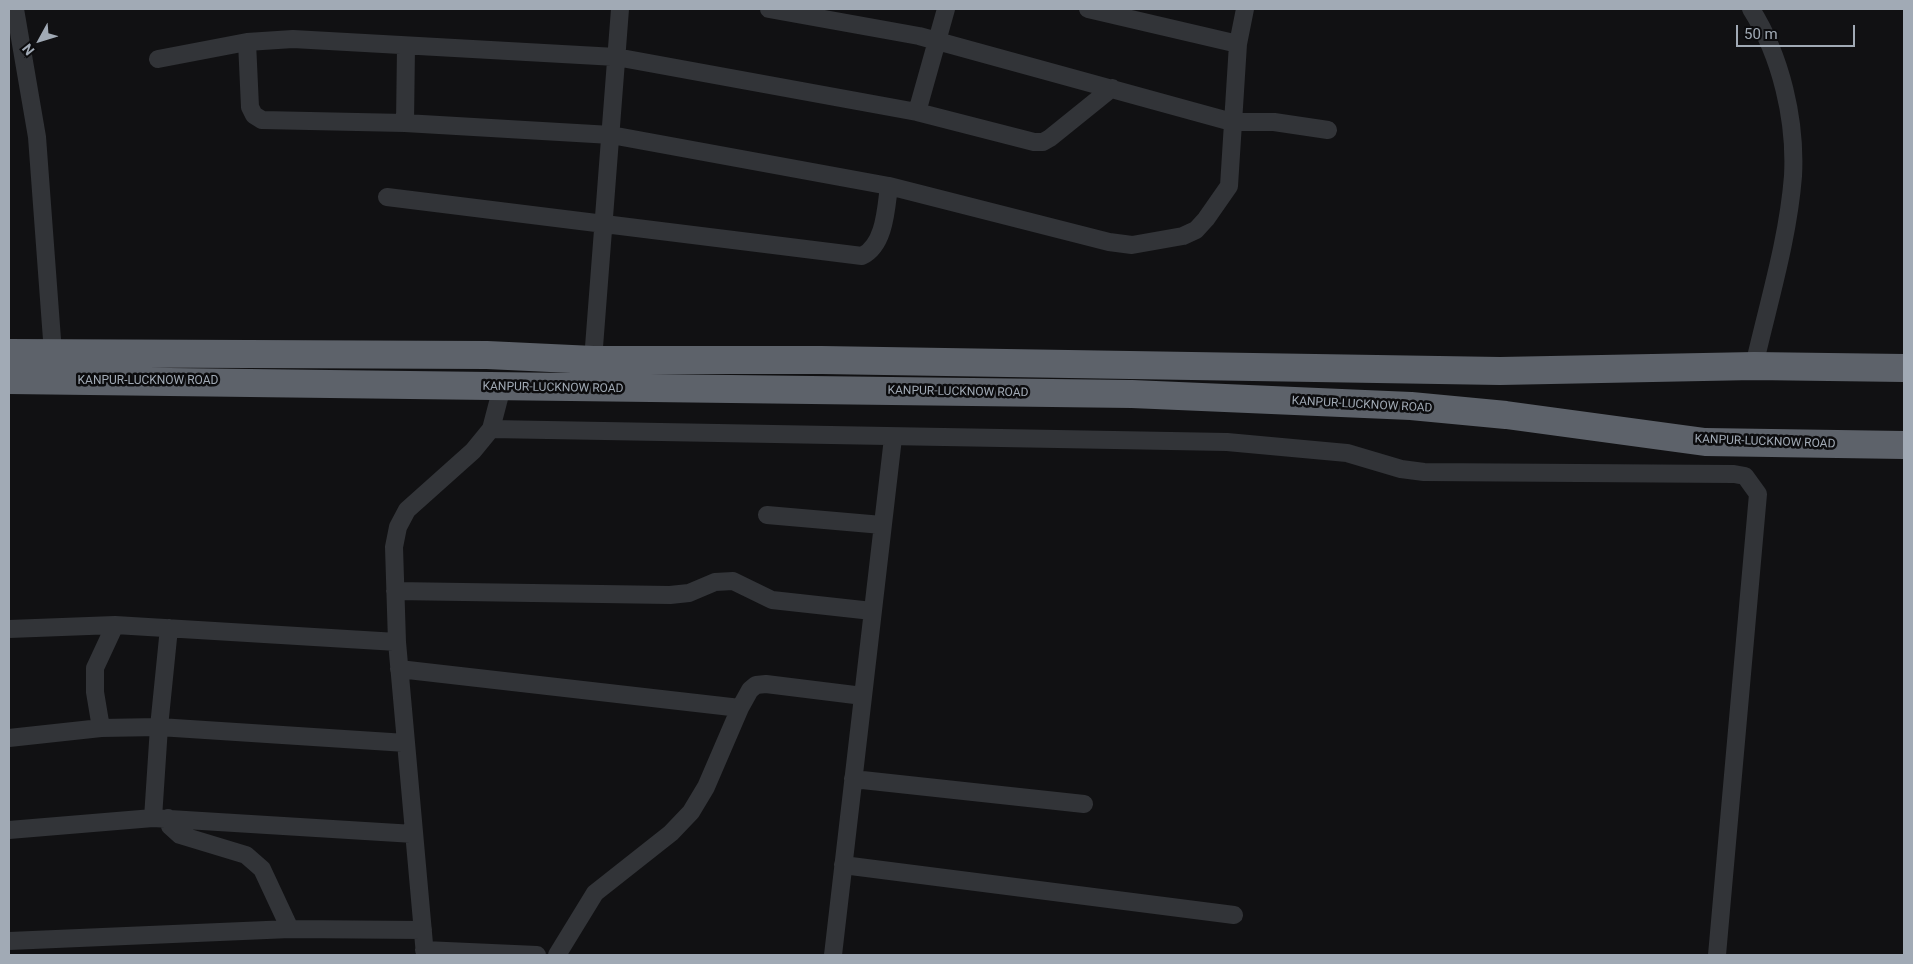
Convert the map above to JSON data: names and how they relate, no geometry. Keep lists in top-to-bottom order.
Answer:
{
  "streets": {
    "highway": ["KANPUR-LUCKNOW ROAD"]
  },
  "scale_bar": "50 m",
  "north": "bottom left"
}
